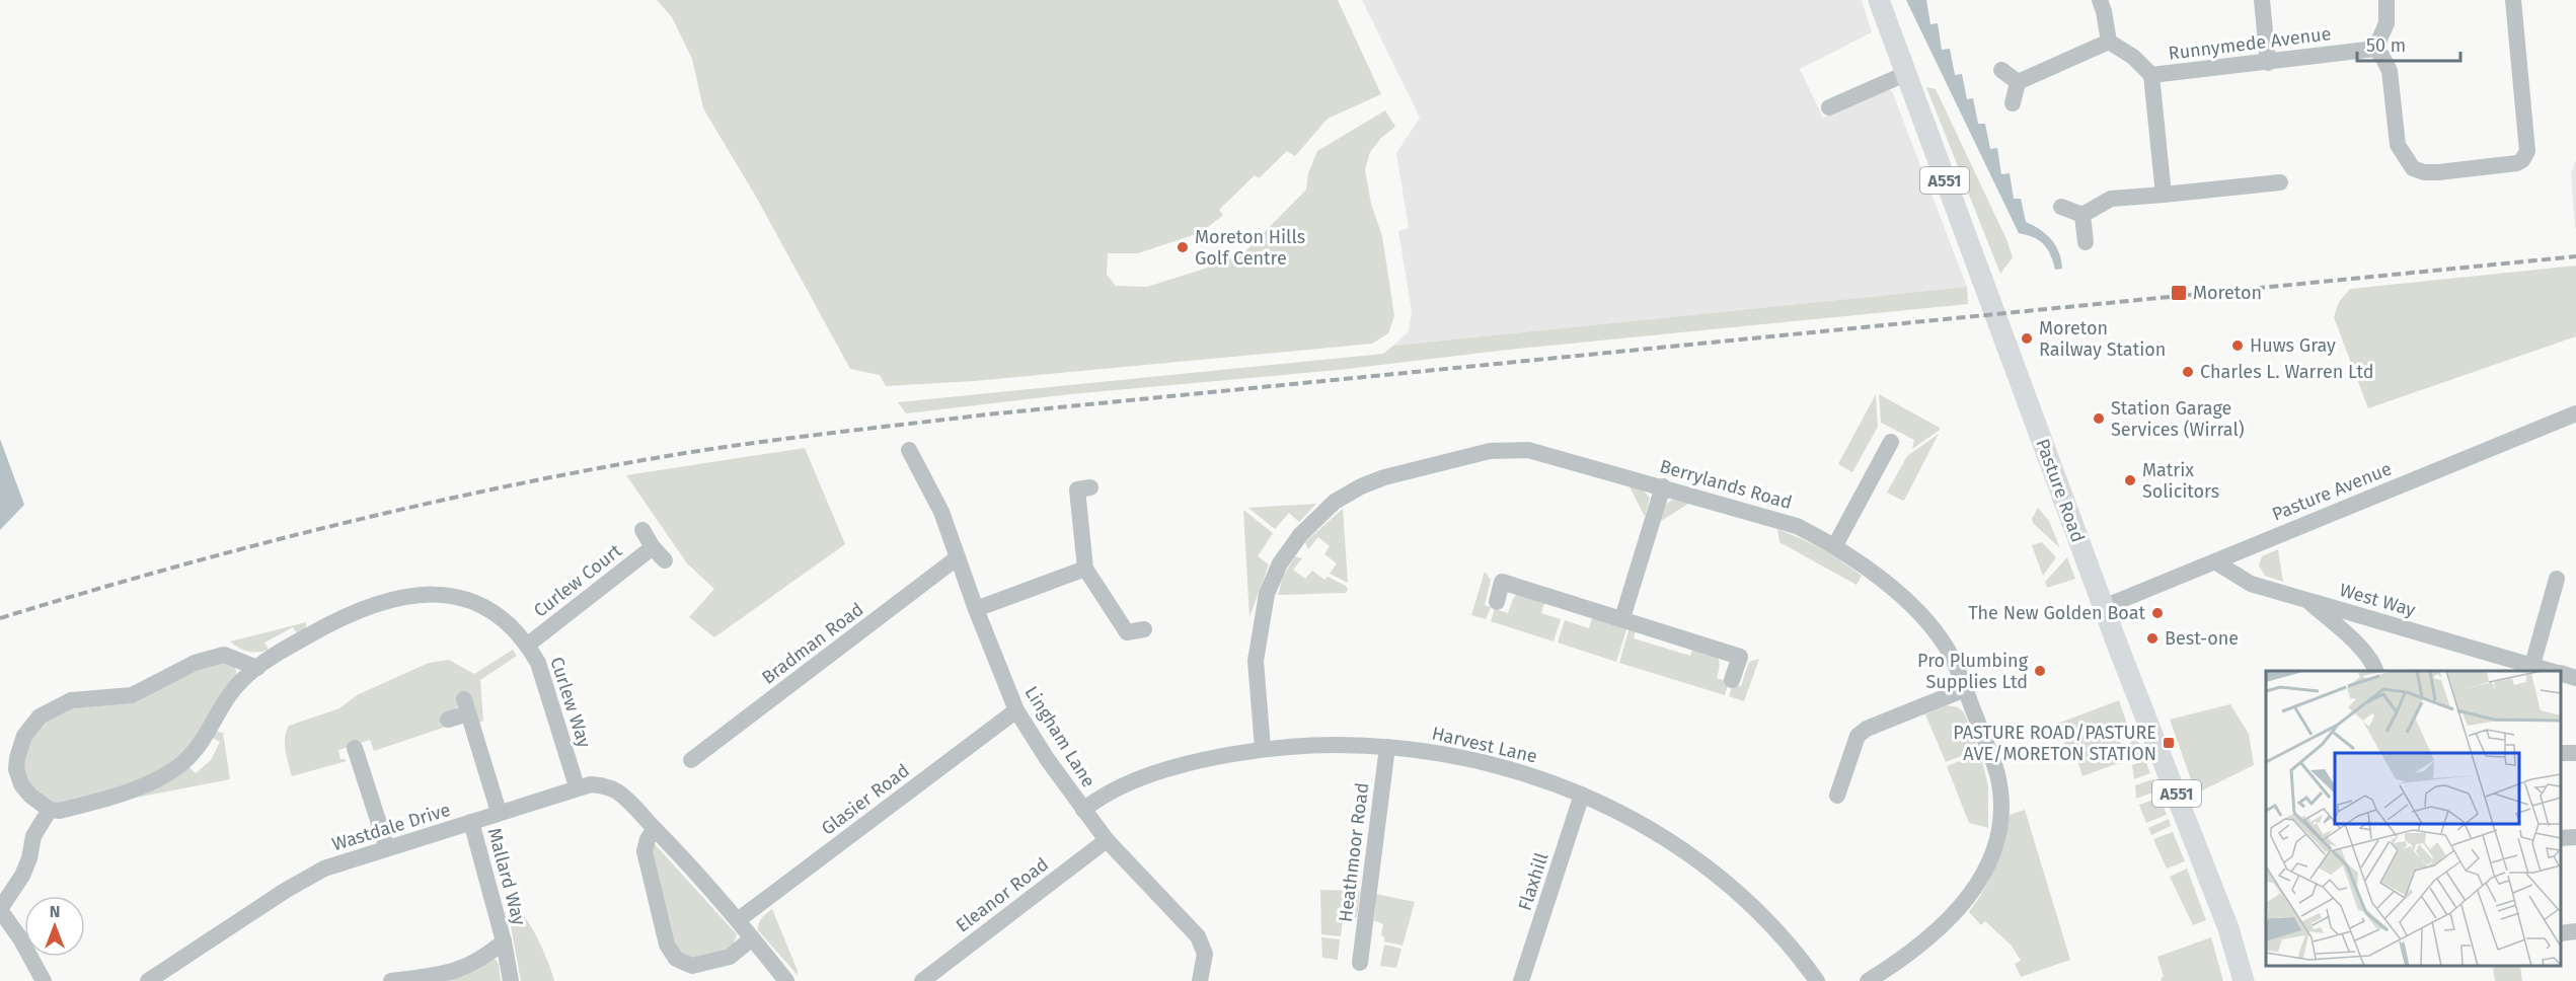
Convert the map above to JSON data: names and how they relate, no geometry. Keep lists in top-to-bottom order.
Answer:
{
  "streets": {
    "main road": ["A551", "Pasture Road"],
    "street": [
      "Runnymede Avenue",
      "Berrylands Road",
      "Pasture Avenue",
      "Curlew Court",
      "West Way",
      "Bradman Road",
      "Curlew Way",
      "Lingham Lane",
      "Harvest Lane",
      "Glasier Road",
      "Wastdale Drive",
      "Heathmoor Road",
      "Mallard Way",
      "Flaxhill",
      "Eleanor Road"
    ]
  },
  "crossings": [
    ["Berrylands Road", "Harvest Lane"],
    ["Pasture Road", "Pasture Avenue"],
    ["Pasture Avenue", "West Way"],
    ["Curlew Court", "Curlew Way"],
    ["Bradman Road", "Lingham Lane"],
    ["Curlew Way", "Wastdale Drive"],
    ["Lingham Lane", "Harvest Lane"],
    ["Lingham Lane", "Glasier Road"],
    ["Lingham Lane", "Eleanor Road"],
    ["Harvest Lane", "Heathmoor Road"],
    ["Harvest Lane", "Flaxhill"],
    ["Glasier Road", "Wastdale Drive"],
    ["Wastdale Drive", "Mallard Way"]
  ],
  "places": {
    "other": [
      "Moreton Hills Golf Centre",
      "Moreton Railway Station",
      "Huws Gray",
      "Charles L. Warren Ltd",
      "Station Garage Services (Wirral)",
      "Matrix Solicitors",
      "The New Golden Boat",
      "Best-one",
      "Pro Plumbing Supplies Ltd"
    ],
    "transit": ["Moreton", "PASTURE ROAD/PASTURE AVE/MORETON STATION"]
  },
  "scale_bar": "50 m",
  "north": "top"
}
